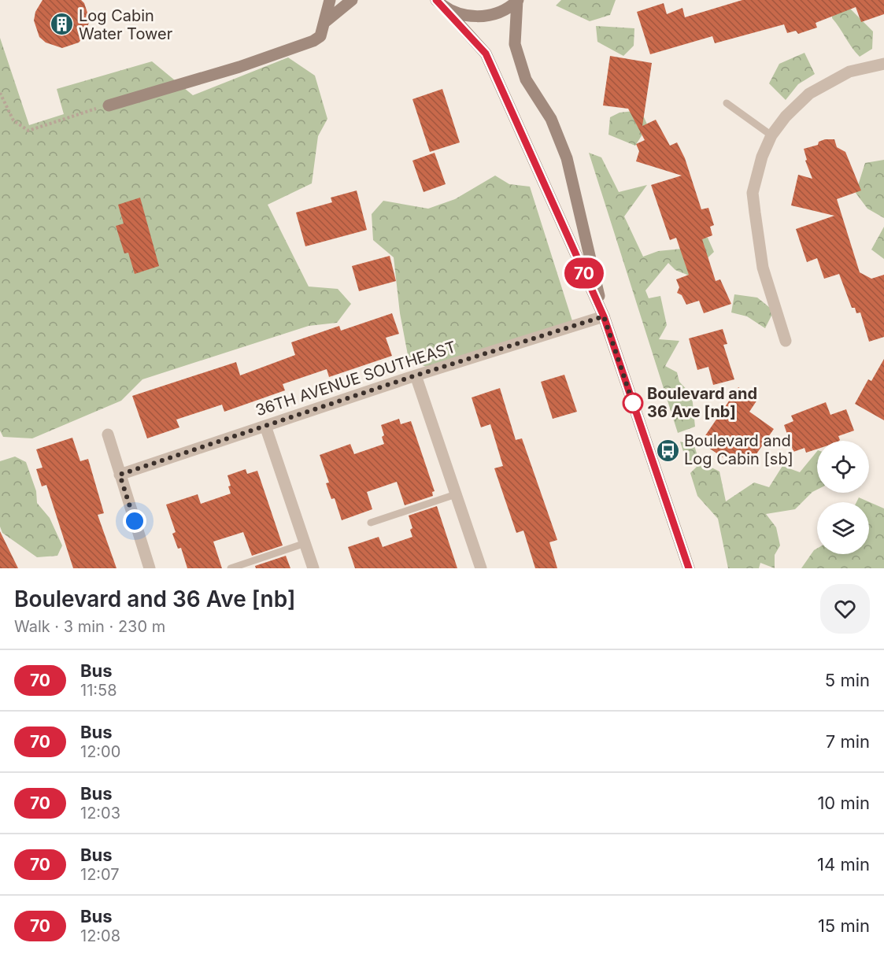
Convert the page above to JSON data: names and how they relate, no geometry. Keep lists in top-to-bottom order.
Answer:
{
  "streets": {
    "street": ["36TH AVENUE SOUTHEAST"]
  },
  "places": {
    "building": ["Log Cabin Water Tower"],
    "other": ["Boulevard and 36 Ave [nb]"],
    "bus stop": ["Boulevard and Log Cabin [sb]"]
  },
  "lines": ["bus line 70"],
  "page": {
    "on_map": "70",
    "heading": ["Boulevard and 36 Ave [nb]", "Walk · 3 min · 230 m"],
    "list": [
      {
        "mark": "70",
        "name": "Bus",
        "note": "11:58",
        "value": "5 min"
      },
      {
        "mark": "70",
        "name": "Bus",
        "note": "12:00",
        "value": "7 min"
      },
      {
        "mark": "70",
        "name": "Bus",
        "note": "12:03",
        "value": "10 min"
      },
      {
        "mark": "70",
        "name": "Bus",
        "note": "12:07",
        "value": "14 min"
      },
      {
        "mark": "70",
        "name": "Bus",
        "note": "12:08",
        "value": "15 min"
      }
    ]
  }
}
